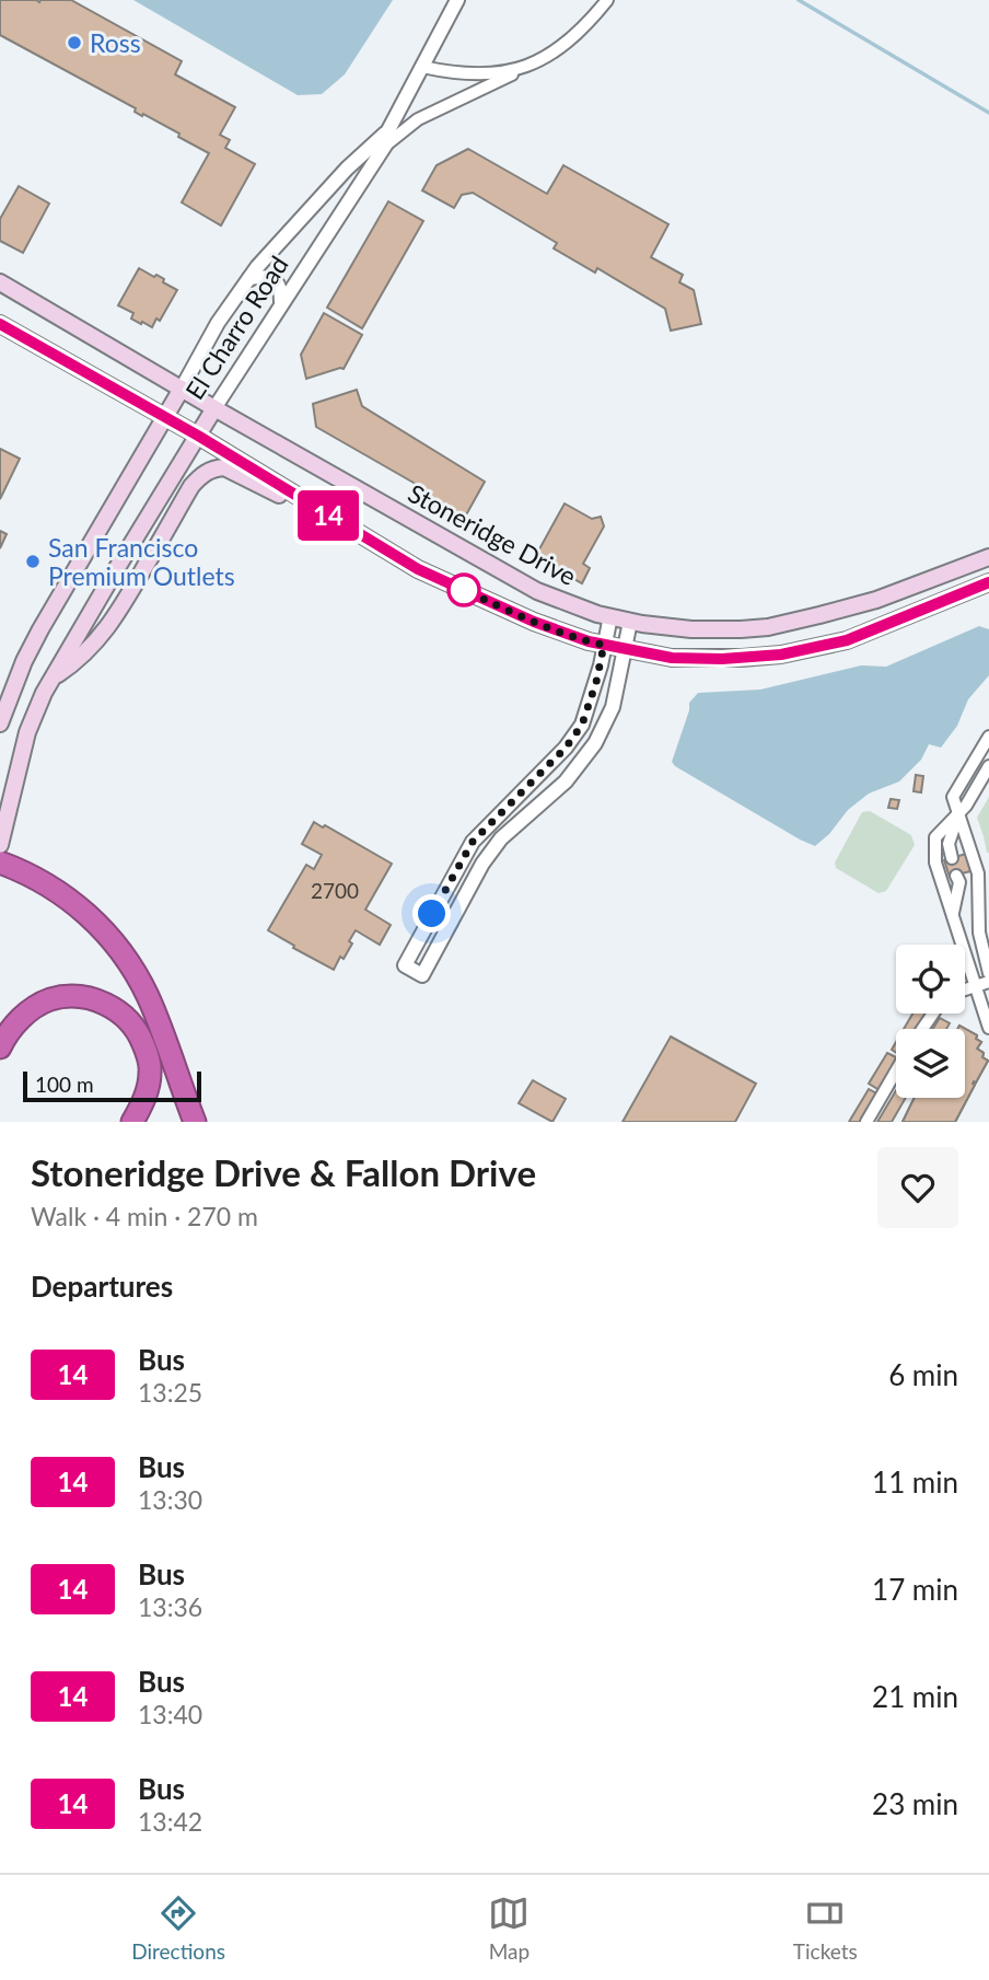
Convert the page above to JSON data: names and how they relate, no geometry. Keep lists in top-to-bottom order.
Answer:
{
  "streets": {
    "main road": ["El Charro Road", "Stoneridge Drive"]
  },
  "crossings": [
    ["El Charro Road", "Stoneridge Drive"]
  ],
  "places": ["Ross", "San Francisco Premium Outlets"],
  "lines": ["bus line 14"],
  "house_numbers": ["2700"],
  "scale_bar": "100 m",
  "page": {
    "on_map": "14",
    "scale": "100 m",
    "heading": [
      ["Stoneridge Drive & Fallon Drive", "Walk · 4 min · 270 m"],
      "Departures"
    ],
    "list": [
      {
        "mark": "14",
        "name": "Bus",
        "note": "13:25",
        "value": "6 min"
      },
      {
        "mark": "14",
        "name": "Bus",
        "note": "13:30",
        "value": "11 min"
      },
      {
        "mark": "14",
        "name": "Bus",
        "note": "13:36",
        "value": "17 min"
      },
      {
        "mark": "14",
        "name": "Bus",
        "note": "13:40",
        "value": "21 min"
      },
      {
        "mark": "14",
        "name": "Bus",
        "note": "13:42",
        "value": "23 min"
      }
    ],
    "tabs": ["Directions", "Map", "Tickets"]
  }
}
